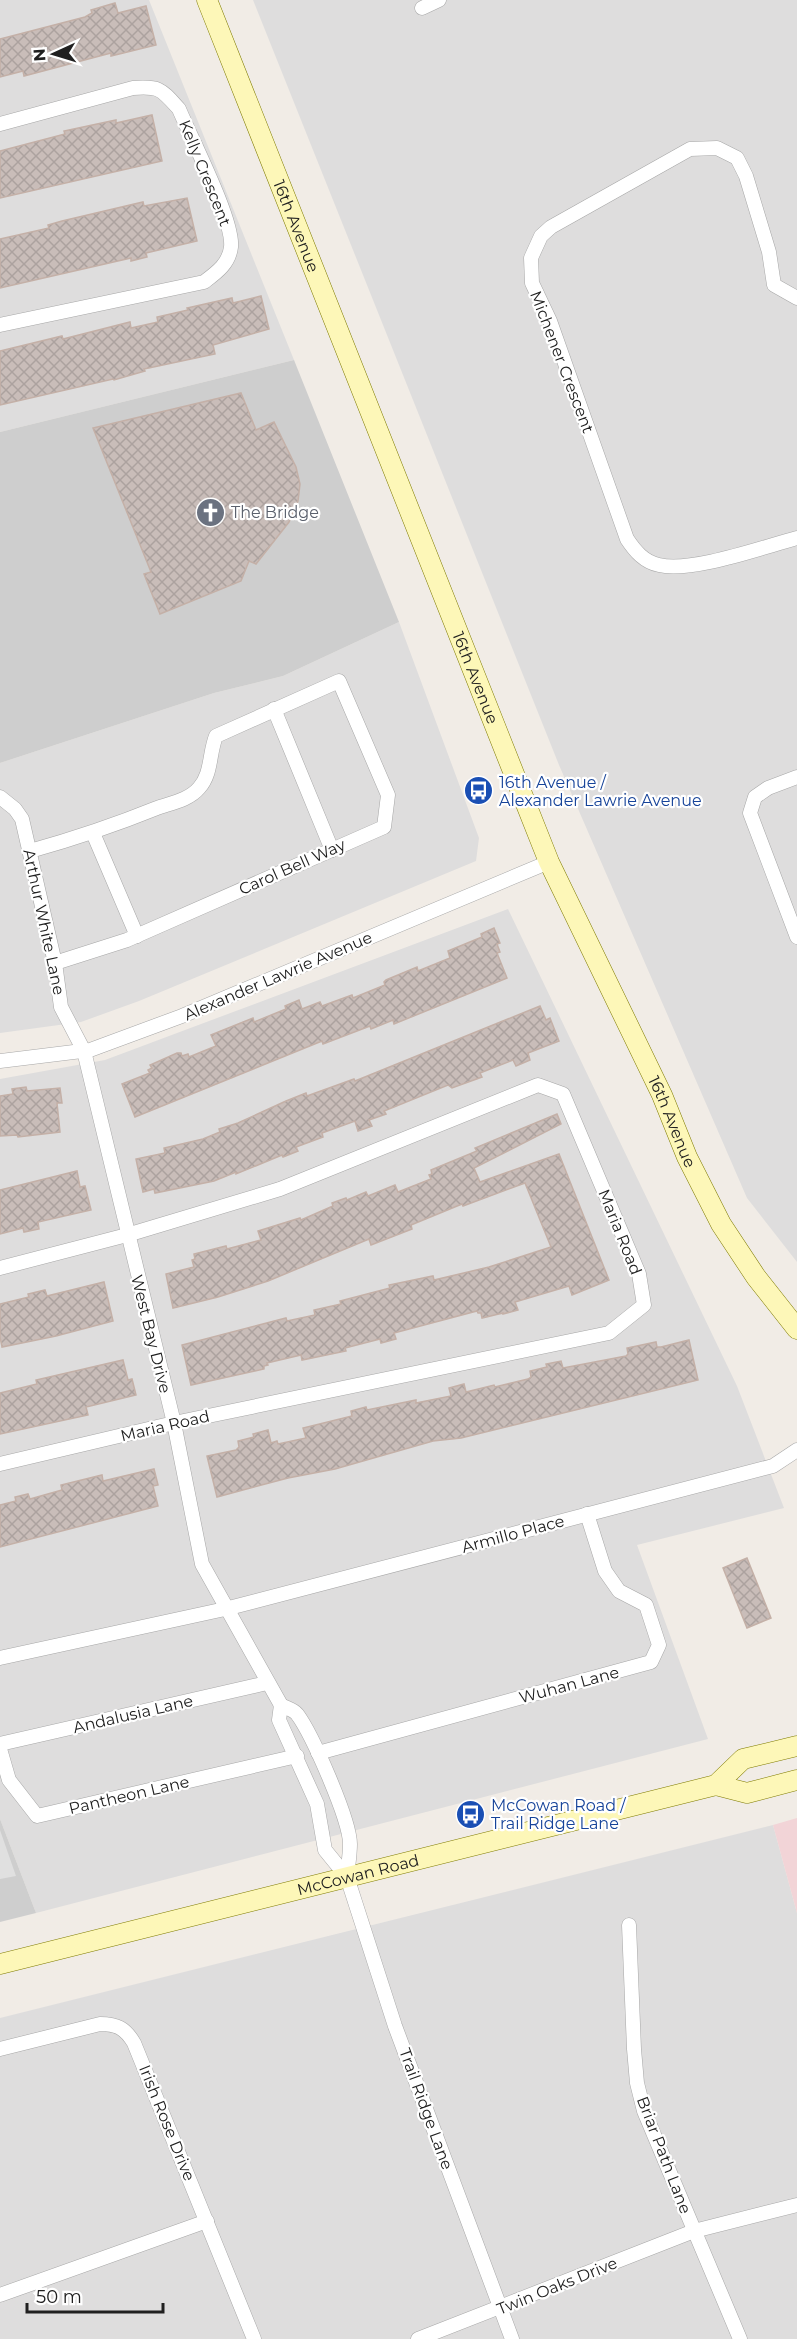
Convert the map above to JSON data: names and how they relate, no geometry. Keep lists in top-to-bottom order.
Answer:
{
  "streets": {
    "main road": ["16th Avenue", "McCowan Road"],
    "street": [
      "Kelly Crescent",
      "Michener Crescent",
      "Carol Bell Way",
      "Arthur White Lane",
      "Alexander Lawrie Avenue",
      "Maria Road",
      "West Bay Drive",
      "Armillo Place",
      "Wuhan Lane",
      "Andalusia Lane",
      "Pantheon Lane",
      "Trail Ridge Lane",
      "Irish Rose Drive",
      "Briar Path Lane",
      "Twin Oaks Drive"
    ]
  },
  "crossings": [
    ["16th Avenue", "Alexander Lawrie Avenue"],
    ["Carol Bell Way", "Arthur White Lane"],
    ["Arthur White Lane", "Alexander Lawrie Avenue"],
    ["Arthur White Lane", "West Bay Drive"],
    ["Alexander Lawrie Avenue", "West Bay Drive"],
    ["Maria Road", "West Bay Drive"],
    ["West Bay Drive", "Armillo Place"],
    ["West Bay Drive", "Wuhan Lane"],
    ["West Bay Drive", "Andalusia Lane"],
    ["West Bay Drive", "Pantheon Lane"],
    ["West Bay Drive", "McCowan Road"],
    ["West Bay Drive", "Trail Ridge Lane"],
    ["Armillo Place", "Wuhan Lane"],
    ["McCowan Road", "Trail Ridge Lane"],
    ["Trail Ridge Lane", "Twin Oaks Drive"],
    ["Briar Path Lane", "Twin Oaks Drive"]
  ],
  "places": {
    "church": ["The Bridge"],
    "bus stop": ["16th Avenue / Alexander Lawrie Avenue", "McCowan Road / Trail Ridge Lane"]
  },
  "scale_bar": "50 m",
  "north": "left"
}
